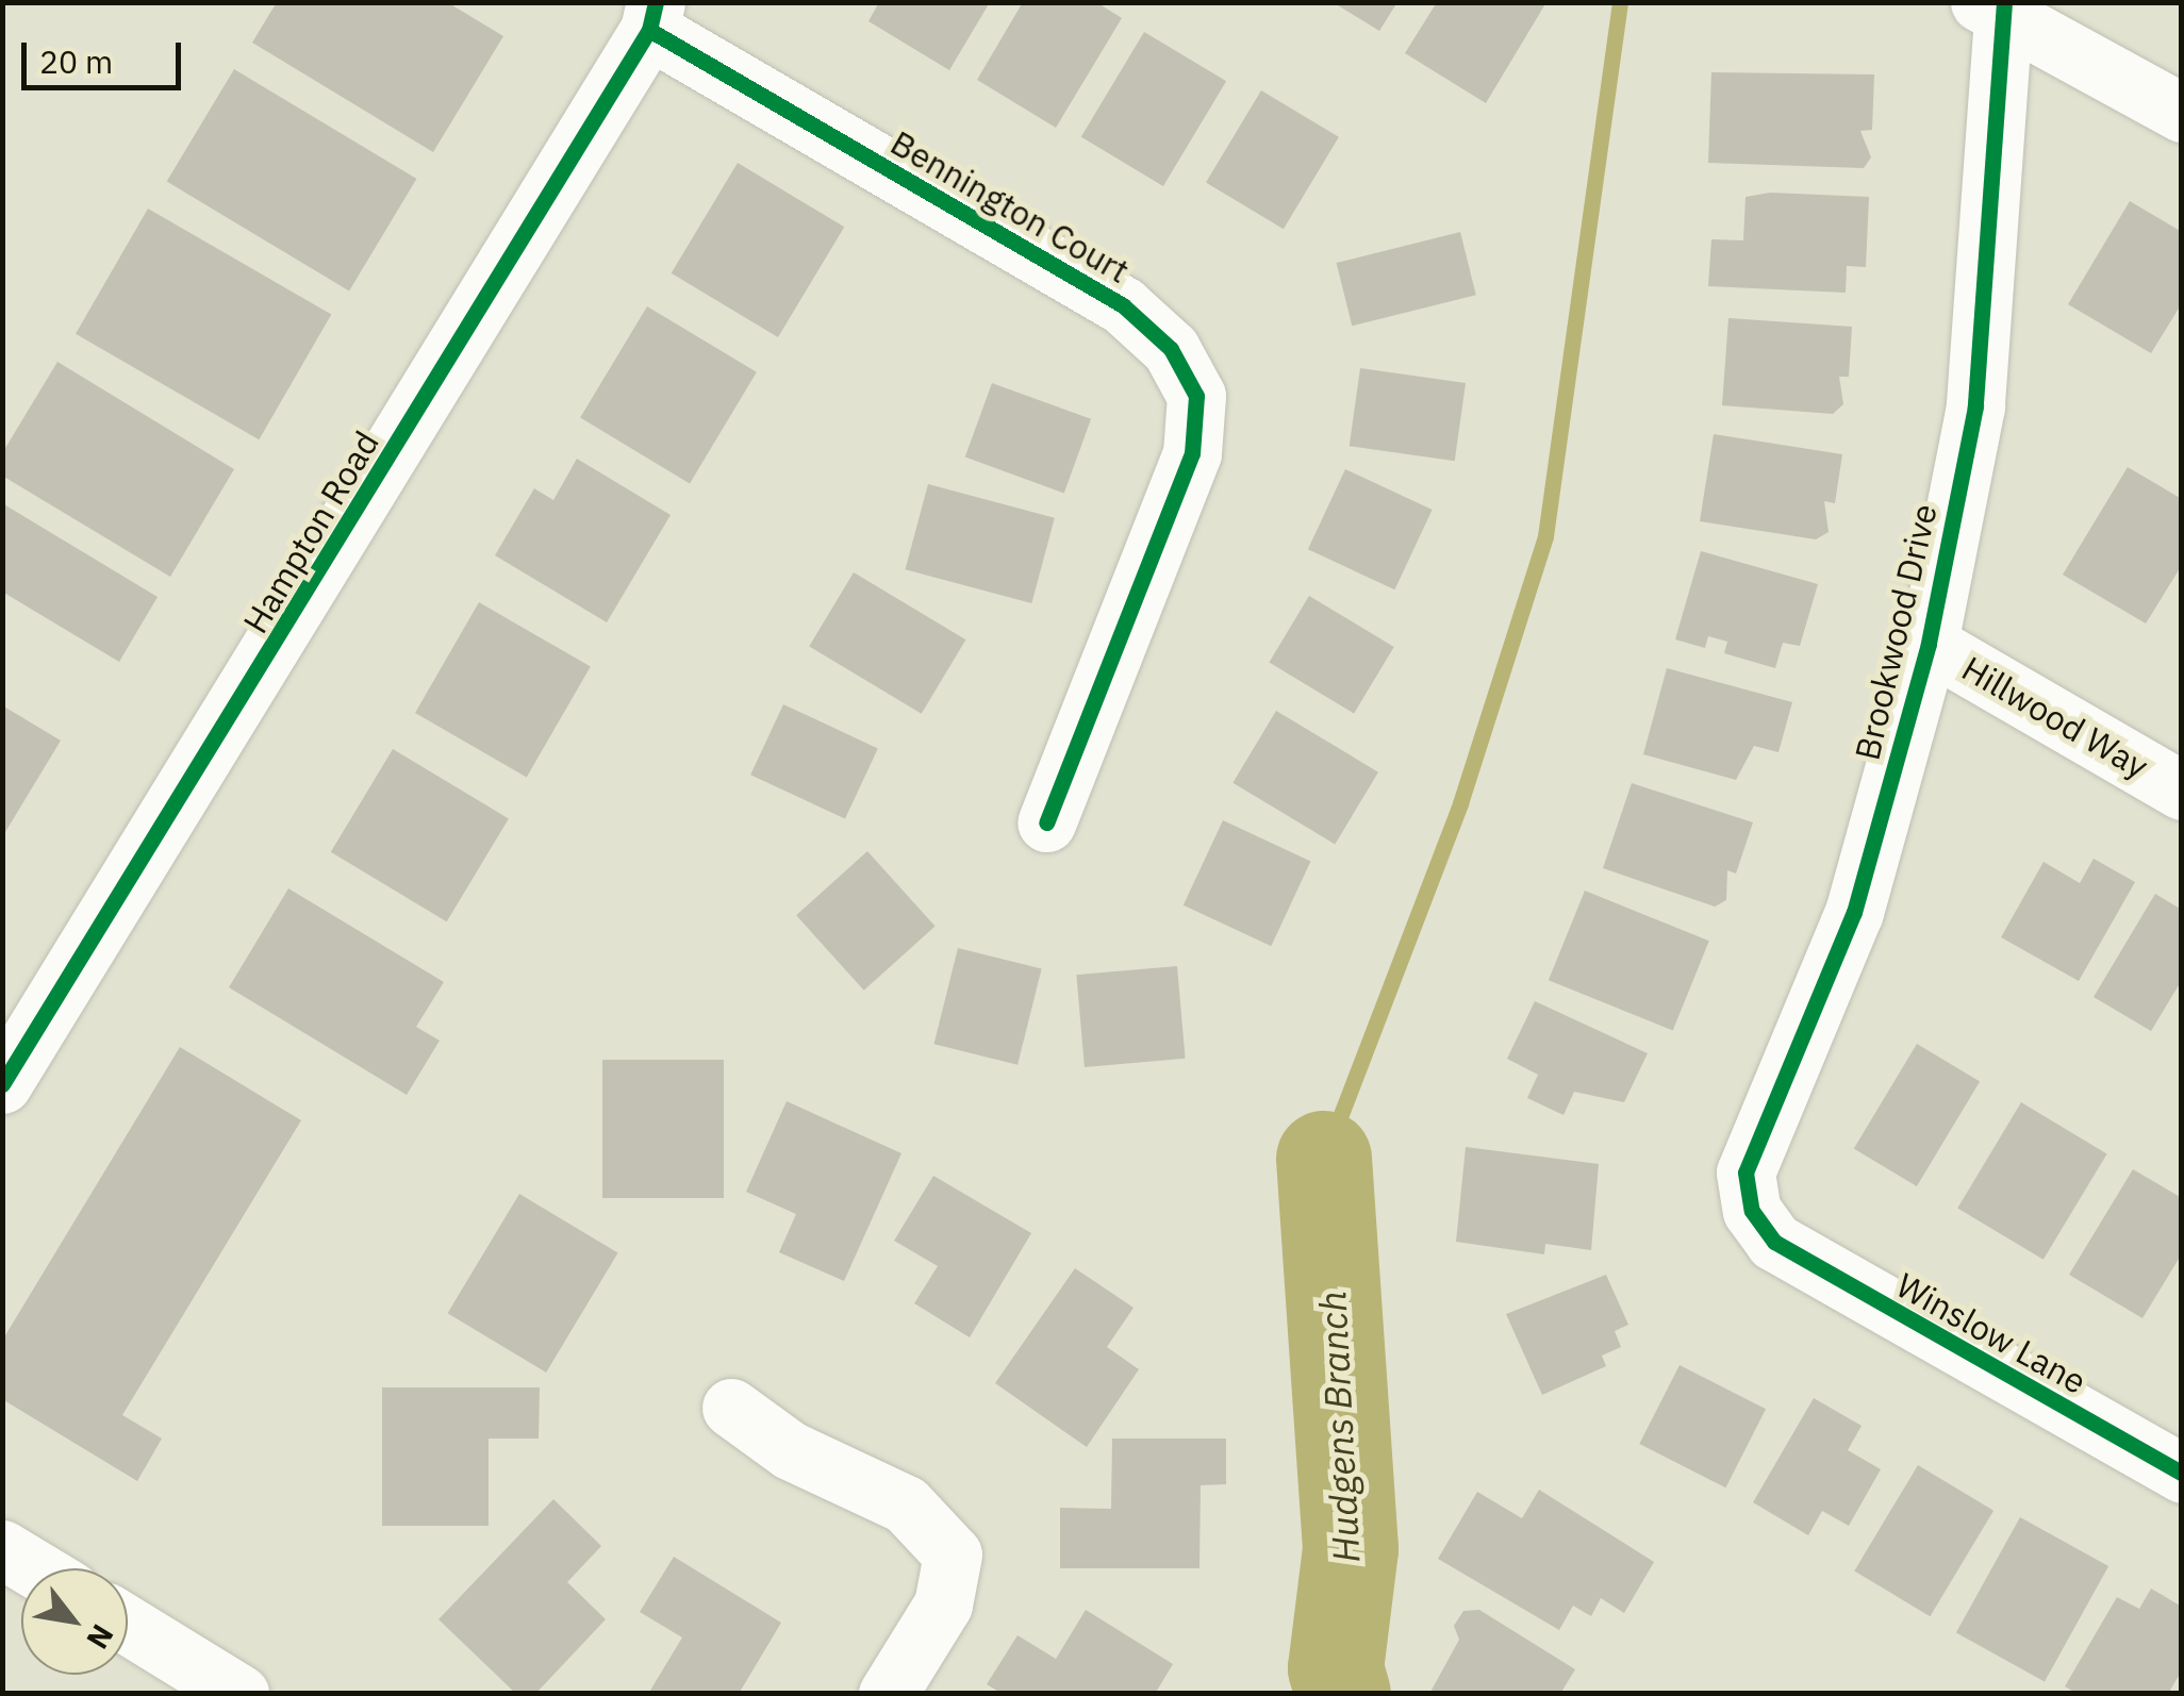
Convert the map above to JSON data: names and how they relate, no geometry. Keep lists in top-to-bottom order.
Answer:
{
  "streets": {
    "street": [
      "Bennington Court",
      "Hampton Road",
      "Brookwood Drive",
      "Hillwood Way",
      "Winslow Lane"
    ]
  },
  "crossings": [
    ["Bennington Court", "Hampton Road"],
    ["Brookwood Drive", "Hillwood Way"],
    ["Brookwood Drive", "Winslow Lane"]
  ],
  "water": ["Hudgens Branch"],
  "scale_bar": "20 m",
  "north": "bottom right"
}
